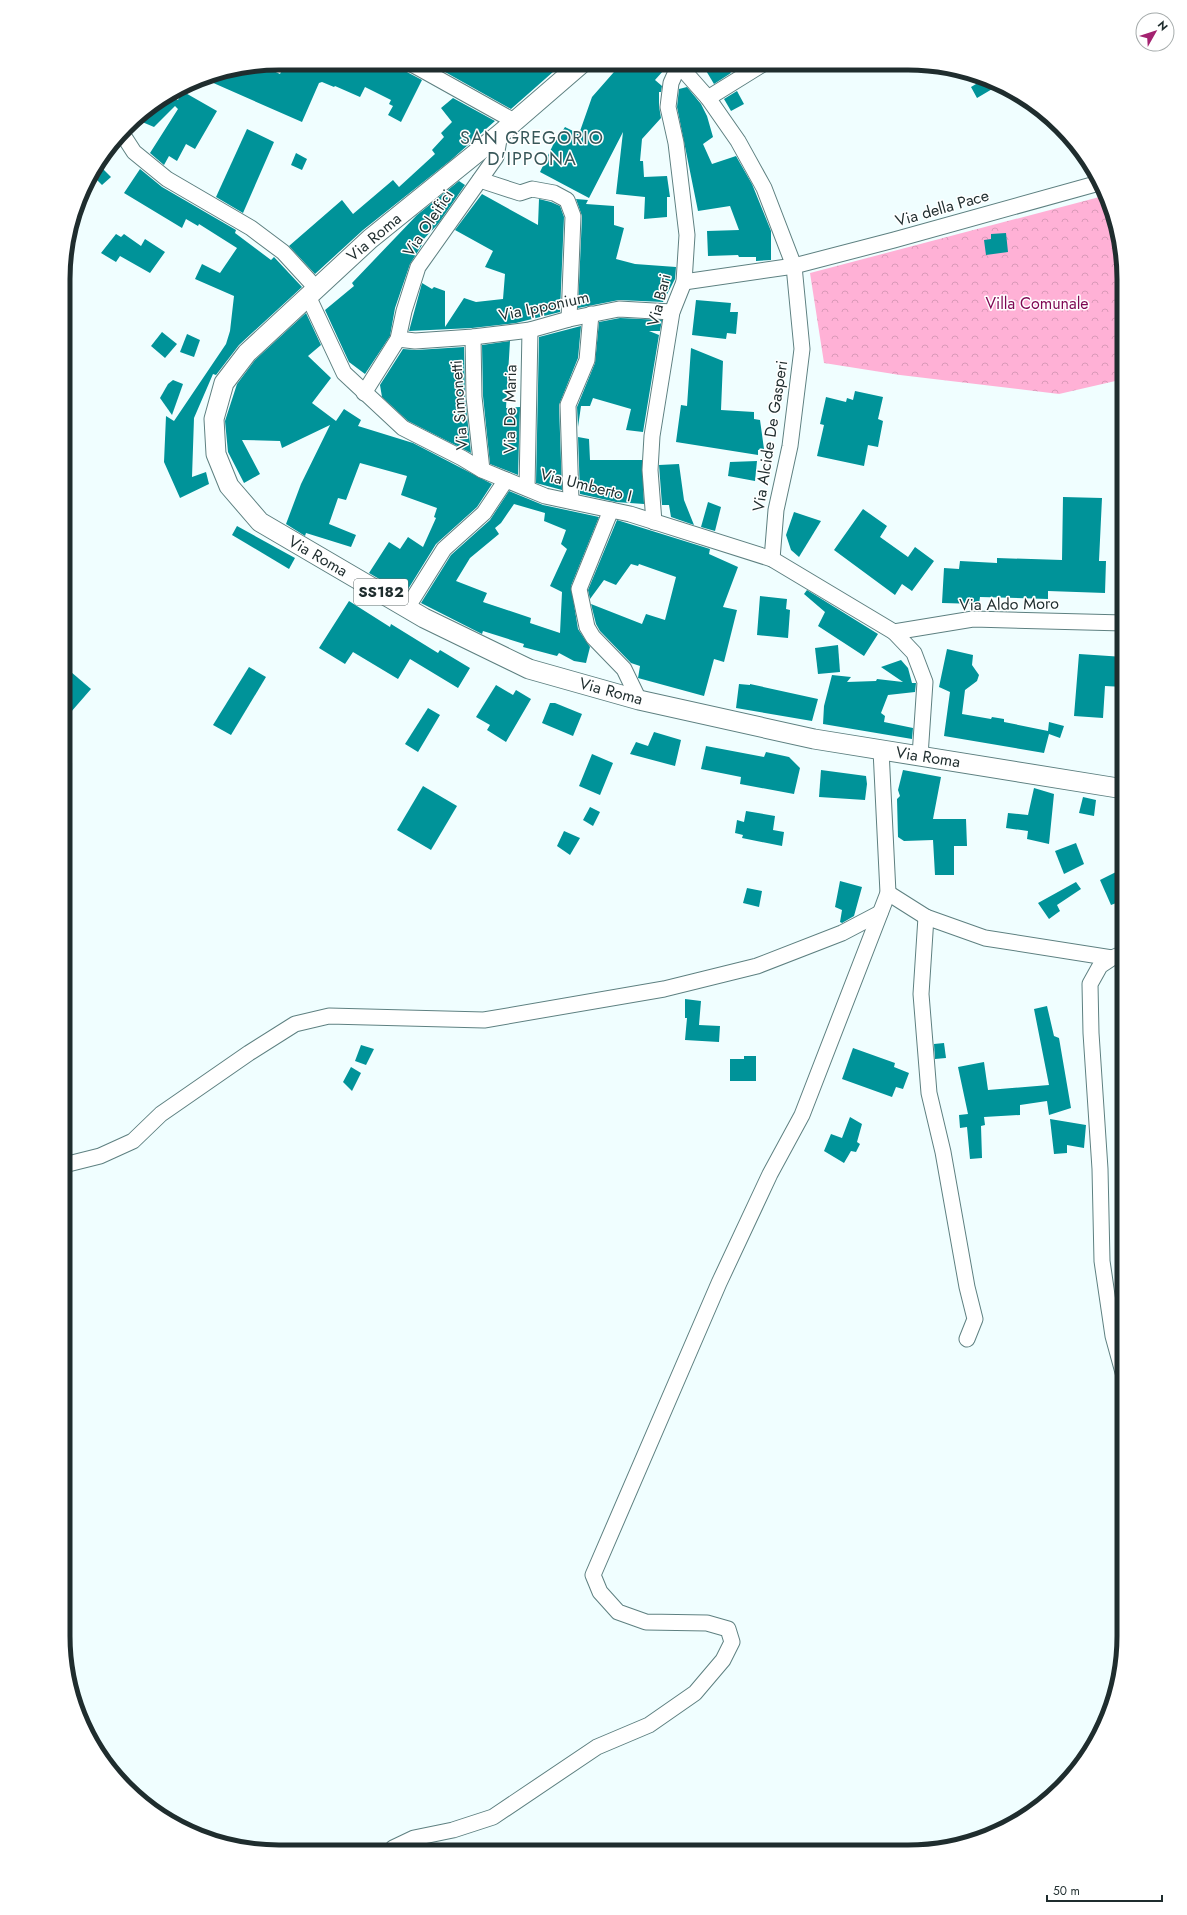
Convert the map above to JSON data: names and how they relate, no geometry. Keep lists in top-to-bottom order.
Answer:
{
  "streets": {
    "main road": ["Via Roma", "SS182"],
    "street": [
      "Via della Pace",
      "Via Oleifici",
      "Via Bari",
      "Via Ipponium",
      "Via Simonetti",
      "Via De Maria",
      "Via Alcide De Gasperi",
      "Via Umberto I",
      "Via Aldo Moro"
    ]
  },
  "crossings": [
    ["Via della Pace", "Via Bari"],
    ["Via della Pace", "Via Alcide De Gasperi"],
    ["Via Oleifici", "Via Roma"],
    ["Via Oleifici", "Via Ipponium"],
    ["Via Roma", "Via Umberto I"],
    ["Via Bari", "Via Ipponium"],
    ["Via Bari", "Via Umberto I"],
    ["Via Ipponium", "Via Simonetti"],
    ["Via Ipponium", "Via De Maria"],
    ["Via Simonetti", "Via Umberto I"],
    ["Via De Maria", "Via Umberto I"],
    ["Via Alcide De Gasperi", "Via Umberto I"]
  ],
  "districts": ["SAN GREGORIO D'IPPONA"],
  "parks": ["Villa Comunale"],
  "scale_bar": "50 m",
  "north": "top right"
}
